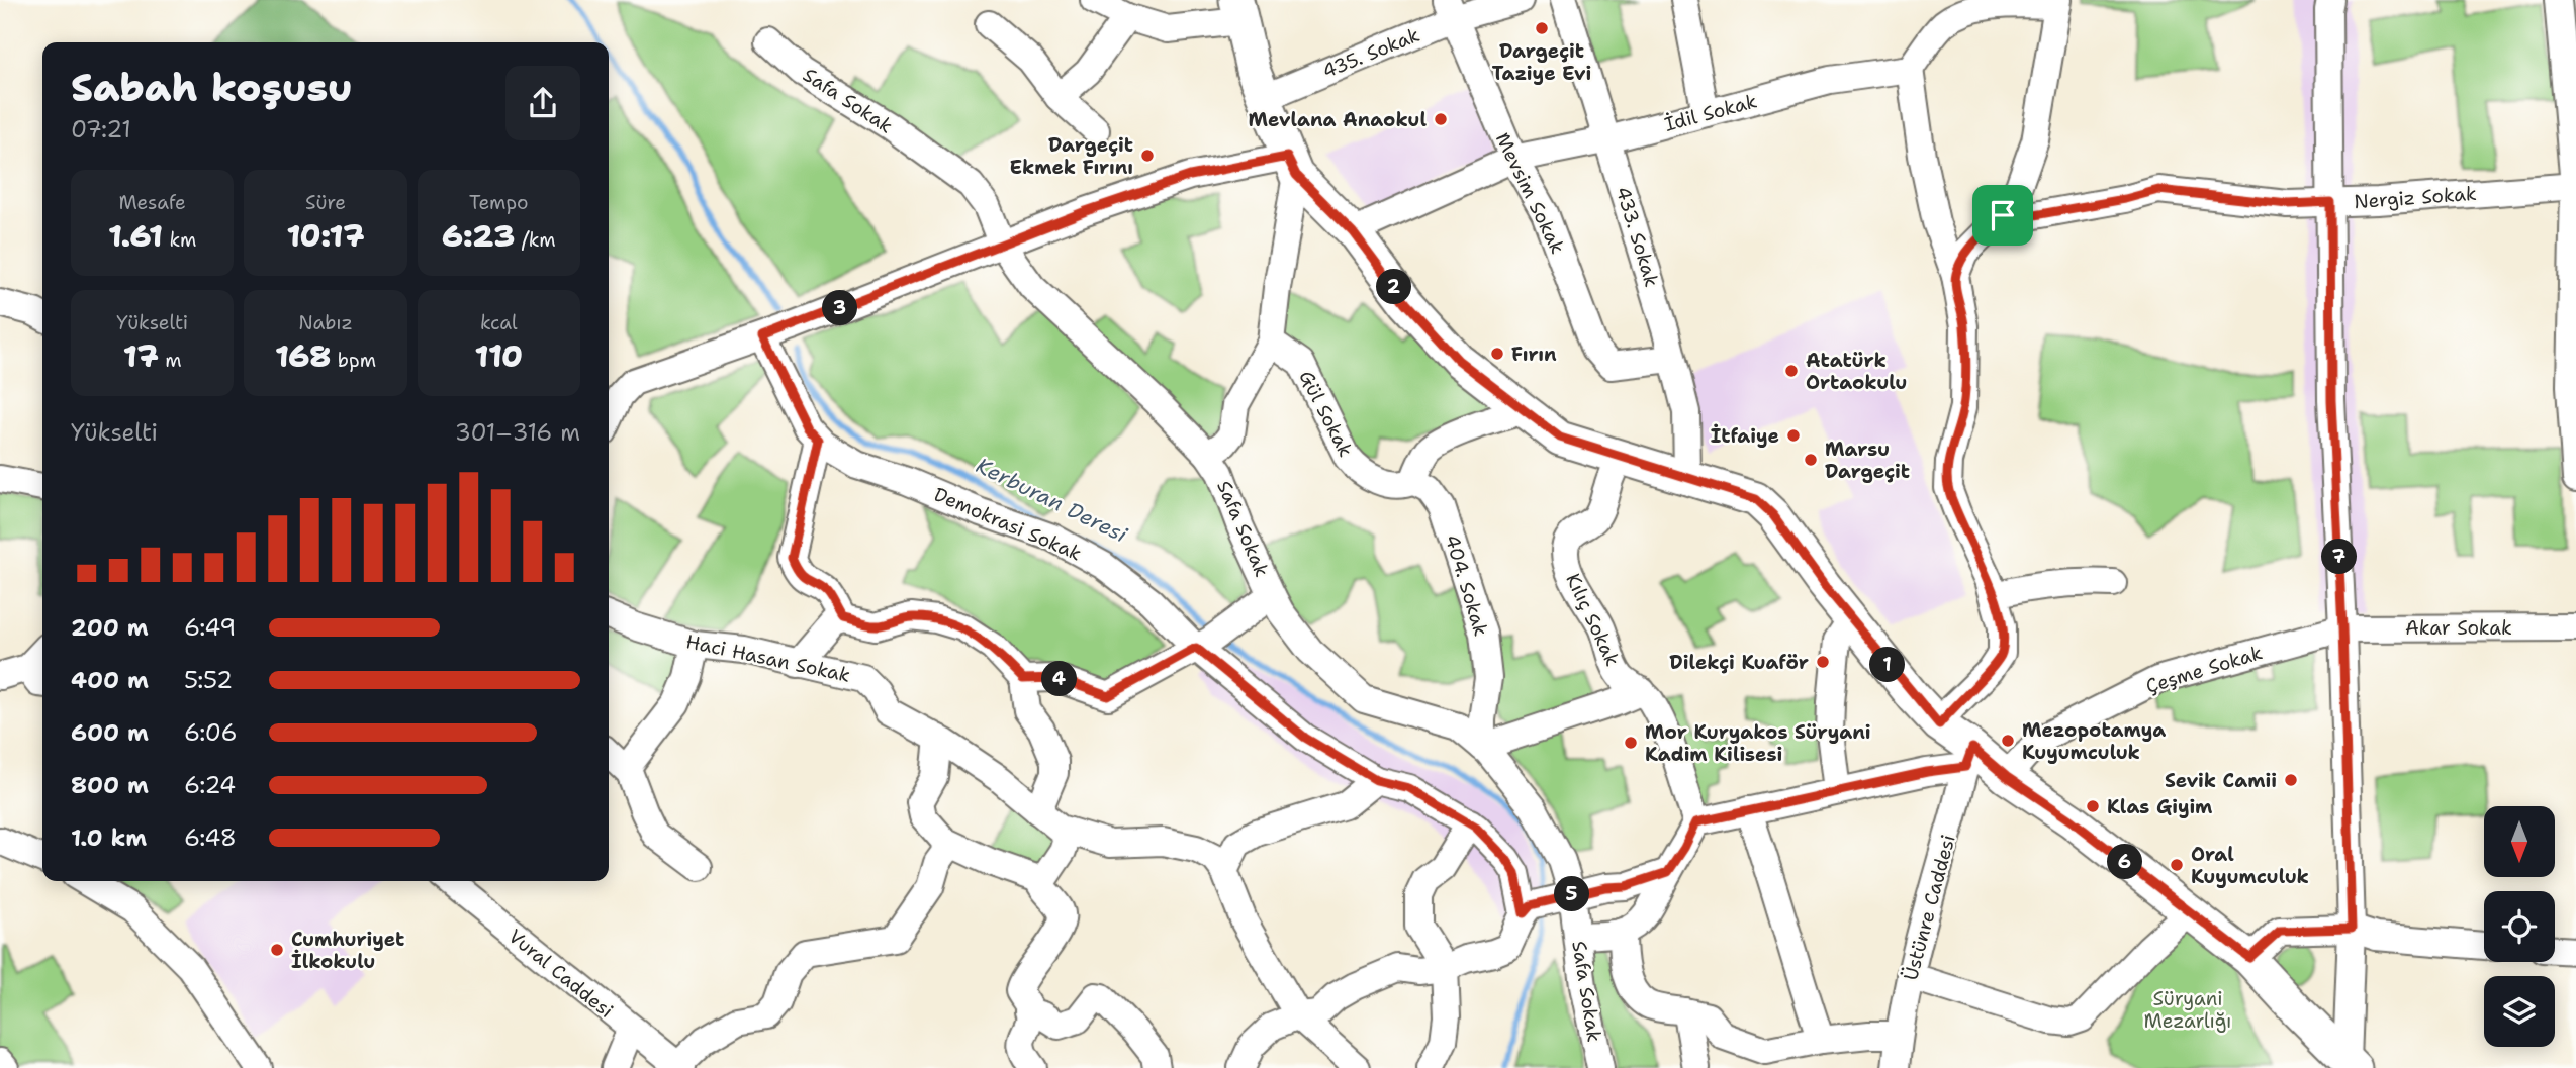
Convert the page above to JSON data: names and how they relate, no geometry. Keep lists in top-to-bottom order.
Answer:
{
  "streets": {
    "street": [
      "435. Sokak",
      "Safa Sokak",
      "İdil Sokak",
      "Mevsim Sokak",
      "Nergiz Sokak",
      "433. Sokak",
      "Gül Sokak",
      "Demokrasi Sokak",
      "404. Sokak",
      "Kılıç Sokak",
      "Akar Sokak",
      "Haci Hasan Sokak",
      "Çeşme Sokak",
      "Üstünre Caddesi",
      "Vural Caddesi"
    ]
  },
  "crossings": [
    ["435. Sokak", "Mevsim Sokak"],
    ["Safa Sokak", "404. Sokak"],
    ["İdil Sokak", "Mevsim Sokak"],
    ["İdil Sokak", "433. Sokak"],
    ["Mevsim Sokak", "433. Sokak"],
    ["Gül Sokak", "404. Sokak"],
    ["Akar Sokak", "Çeşme Sokak"]
  ],
  "water": ["Kerburan Deresi"],
  "parks": ["Süryani Mezarlığı"],
  "places": [
    "Dargeçit Taziye Evi",
    "Mevlana Anaokul",
    "Dargeçit Ekmek Fırını",
    "Fırın",
    "Atatürk Ortaokulu",
    "İtfaiye",
    "Marsu Dargeçit",
    "Dilekçi Kuaför",
    "Mezopotamya Kuyumculuk",
    "Mor Kuryakos Süryani Kadim Kilisesi",
    "Sevik Camii",
    "Klas Giyim",
    "Oral Kuyumculuk",
    "Cumhuriyet İlkokulu"
  ],
  "north": "bottom",
  "page": {
    "heading": ["Sabah koşusu", "07:21"],
    "stats": [
      ["Mesafe", "1.61 km"],
      ["Süre", "10:17"],
      ["Tempo", "6:23 /km"],
      ["Yükselti", "17 m"],
      ["Nabız", "168 bpm"],
      ["kcal", "110"]
    ],
    "pins": [
      "2",
      "3",
      "7",
      "1",
      "4",
      "6",
      "5"
    ],
    "chart": ["Yükselti", "301–316 m"],
    "list": [
      {
        "name": "200 m",
        "note": "6:49"
      },
      {
        "name": "400 m",
        "note": "5:52"
      },
      {
        "name": "600 m",
        "note": "6:06"
      },
      {
        "name": "800 m",
        "note": "6:24"
      },
      {
        "name": "1.0 km",
        "note": "6:48"
      }
    ]
  }
}
